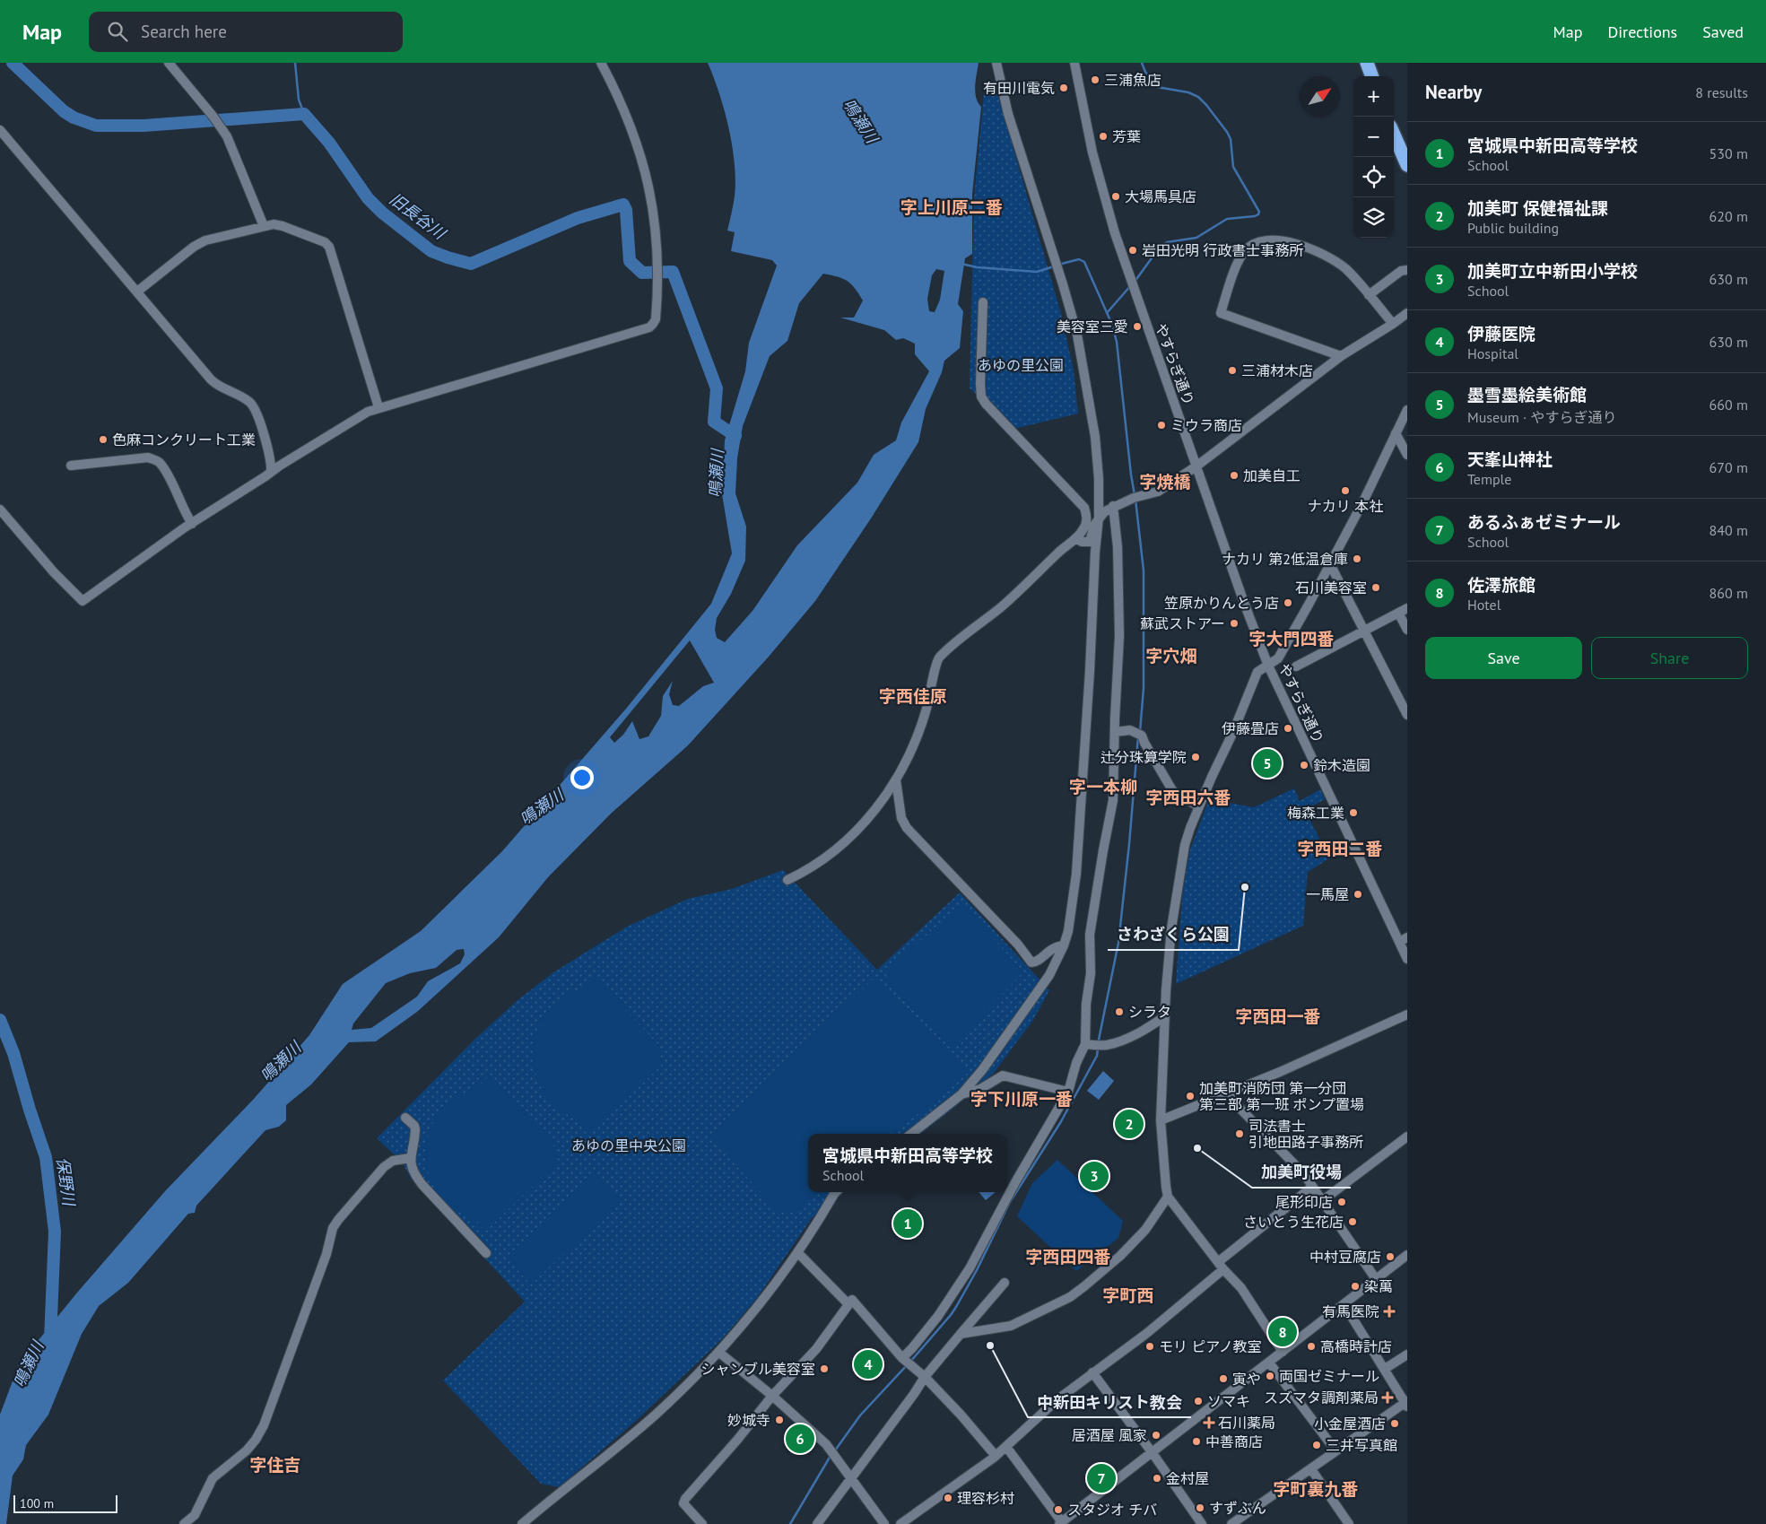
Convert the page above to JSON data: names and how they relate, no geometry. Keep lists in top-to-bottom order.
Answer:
{
  "streets": {
    "street": ["やすらぎ通り"]
  },
  "districts": [
    "字上川原二番",
    "字焼橋",
    "字大門四番",
    "字穴畑",
    "字西佳原",
    "字一本柳",
    "字西田六番",
    "字西田二番",
    "字西田一番",
    "字下川原一番",
    "字西田四番",
    "字町西",
    "字住吉",
    "字町裏九番"
  ],
  "water": ["鳴瀬川", "旧長谷川", "保野川"],
  "parks": ["あゆの里公園", "あゆの里中央公園"],
  "places": {
    "other": [
      "三浦魚店",
      "有田川電気",
      "芳葉",
      "大場馬具店",
      "岩田光明 行政書士事務所",
      "美容室三愛",
      "三浦材木店",
      "ミウラ商店",
      "色麻コンクリート工業",
      "加美自工",
      "ナカリ 本社",
      "ナカリ 第2低温倉庫",
      "石川美容室",
      "笠原かりんとう店",
      "蘇武ストアー",
      "伊藤畳店",
      "辻分珠算学院",
      "鈴木造園",
      "梅森工業",
      "さわざくら公園",
      "一馬屋",
      "シラタ",
      "加美町消防団 第一分団 第三部 第一班 ポンプ置場",
      "司法書士 引地田路子事務所",
      "加美町役場",
      "尾形印店",
      "さいとう生花店",
      "中村豆腐店",
      "染萬",
      "中新田キリスト教会",
      "モリ ピアノ教室",
      "高橋時計店",
      "シャンブル美容室",
      "両国ゼミナール",
      "寅や",
      "ソマキ",
      "妙城寺",
      "小金屋酒店",
      "居酒屋 風家",
      "中善商店",
      "三井写真館",
      "金村屋",
      "理容杉村",
      "すずぶん",
      "スタジオ チバ"
    ],
    "health": ["有馬医院", "スズマタ調剤薬局", "石川薬局"]
  },
  "scale_bar": "100 m",
  "north": "top right",
  "page": {
    "header": "Map",
    "search": "Search here",
    "nav": ["Map", "Directions", "Saved"],
    "heading": ["Nearby", "8 results"],
    "map_buttons": ["+", "−"],
    "list": [
      {
        "mark": "1",
        "name": "宮城県中新田高等学校",
        "note": "School",
        "value": "530 m"
      },
      {
        "mark": "2",
        "name": "加美町 保健福祉課",
        "note": "Public building",
        "value": "620 m"
      },
      {
        "mark": "3",
        "name": "加美町立中新田小学校",
        "note": "School",
        "value": "630 m"
      },
      {
        "mark": "4",
        "name": "伊藤医院",
        "note": "Hospital",
        "value": "630 m"
      },
      {
        "mark": "5",
        "name": "墨雪墨絵美術館",
        "note": "Museum · やすらぎ通り",
        "value": "660 m"
      },
      {
        "mark": "6",
        "name": "天峯山神社",
        "note": "Temple",
        "value": "670 m"
      },
      {
        "mark": "7",
        "name": "あるふぁゼミナール",
        "note": "School",
        "value": "840 m"
      },
      {
        "mark": "8",
        "name": "佐澤旅館",
        "note": "Hotel",
        "value": "860 m"
      }
    ],
    "buttons": ["Save", "Share"],
    "pins": [
      "5",
      "2",
      "3",
      "1",
      "8",
      "4",
      "6",
      "7"
    ],
    "popup": ["宮城県中新田高等学校", "School"],
    "scale": "100 m"
  }
}
